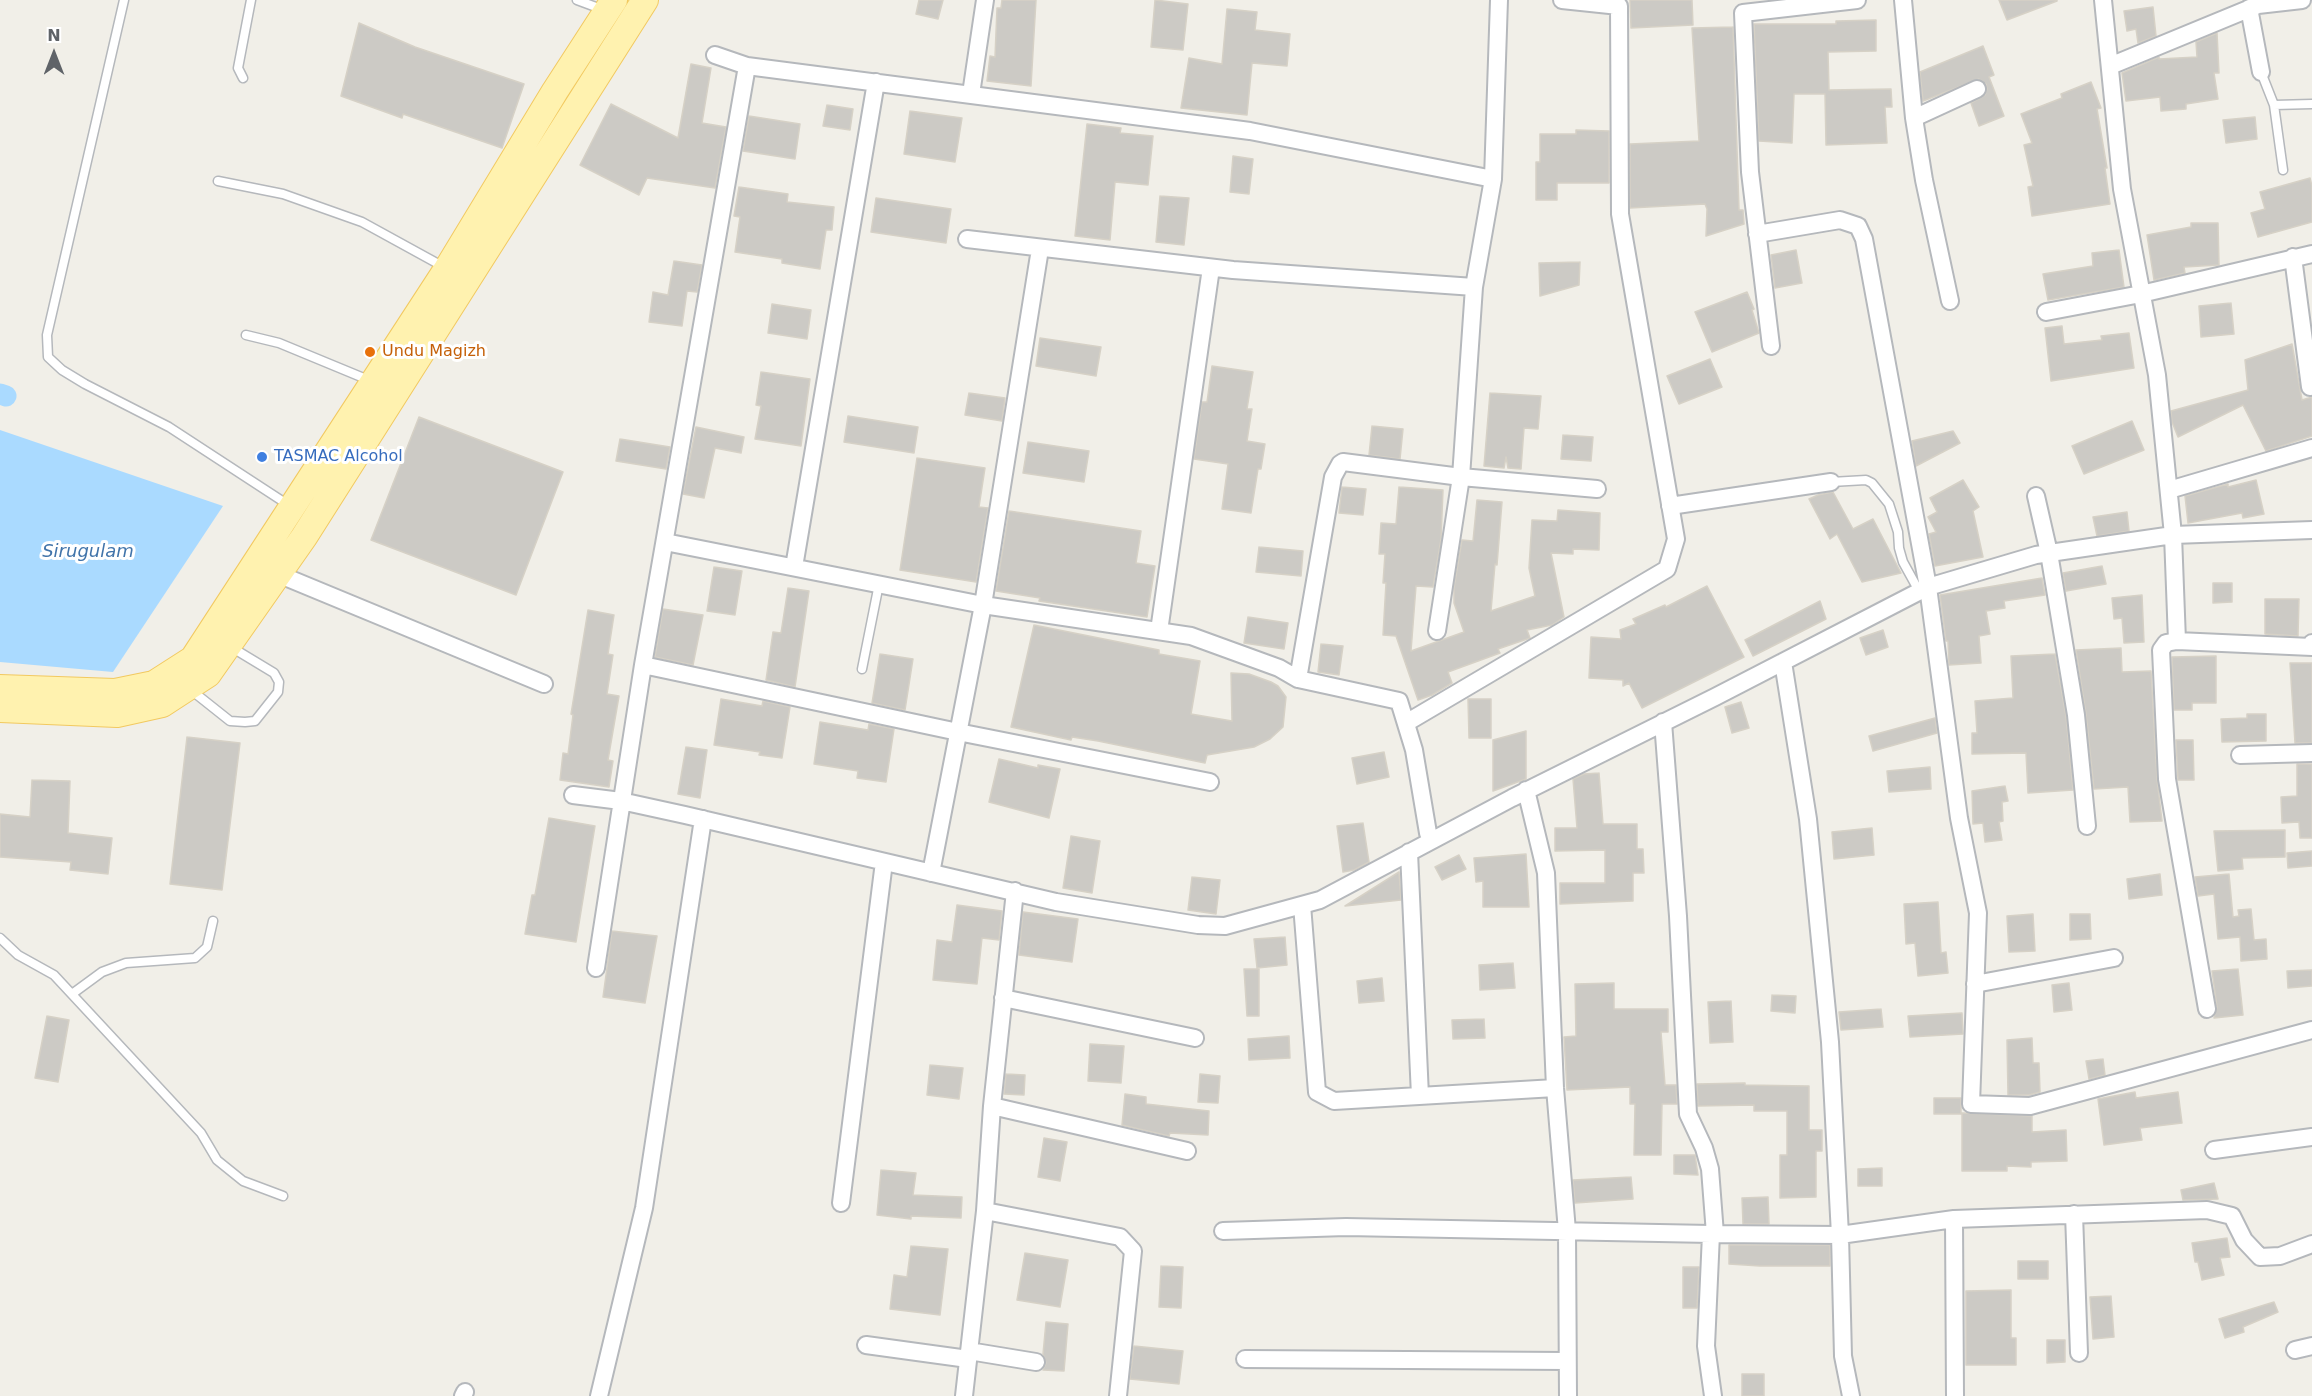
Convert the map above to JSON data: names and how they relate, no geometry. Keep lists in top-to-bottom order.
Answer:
{
  "water": ["Sirugulam"],
  "places": ["Undu Magizh", "TASMAC Alcohol"],
  "north": "top"
}
